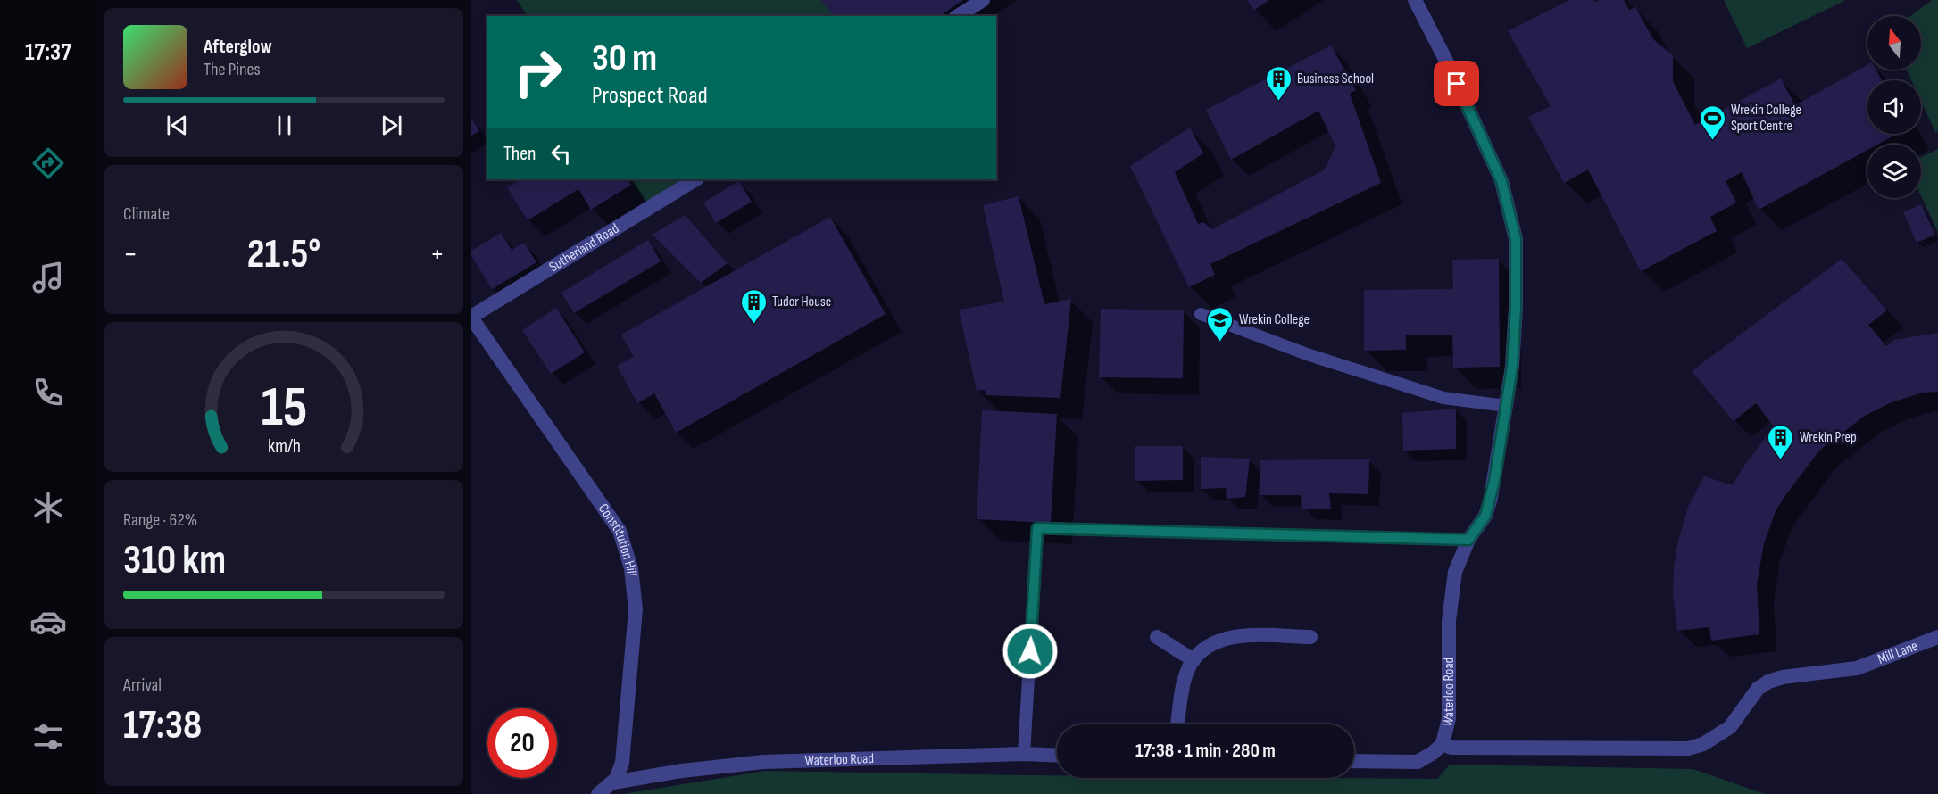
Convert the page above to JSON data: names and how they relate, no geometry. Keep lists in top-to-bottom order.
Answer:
{
  "streets": {
    "street": [
      "Sutherland Road",
      "Constitution Hill",
      "Mill Lane",
      "Waterloo Road"
    ]
  },
  "crossings": [
    ["Sutherland Road", "Constitution Hill"],
    ["Constitution Hill", "Waterloo Road"],
    ["Mill Lane", "Waterloo Road"]
  ],
  "places": {
    "building": ["Business School", "Tudor House", "Wrekin Prep"],
    "sports": ["Wrekin College Sport Centre"],
    "school or university": ["Wrekin College"]
  },
  "north": "top",
  "page": {
    "tabs": "17:37",
    "turn": ["30 m", "Prospect Road"],
    "song": ["Afterglow", "The Pines"],
    "then": "Then",
    "tile": [
      "Climate",
      ["Range · 62%", "310 km"],
      ["Arrival", "17:38"]
    ],
    "heat": ["−", "21.5°", "+"],
    "limit": "20",
    "trip": "17:38 · 1 min · 280 m",
    "gauge": ["15", "km/h"]
  }
}
